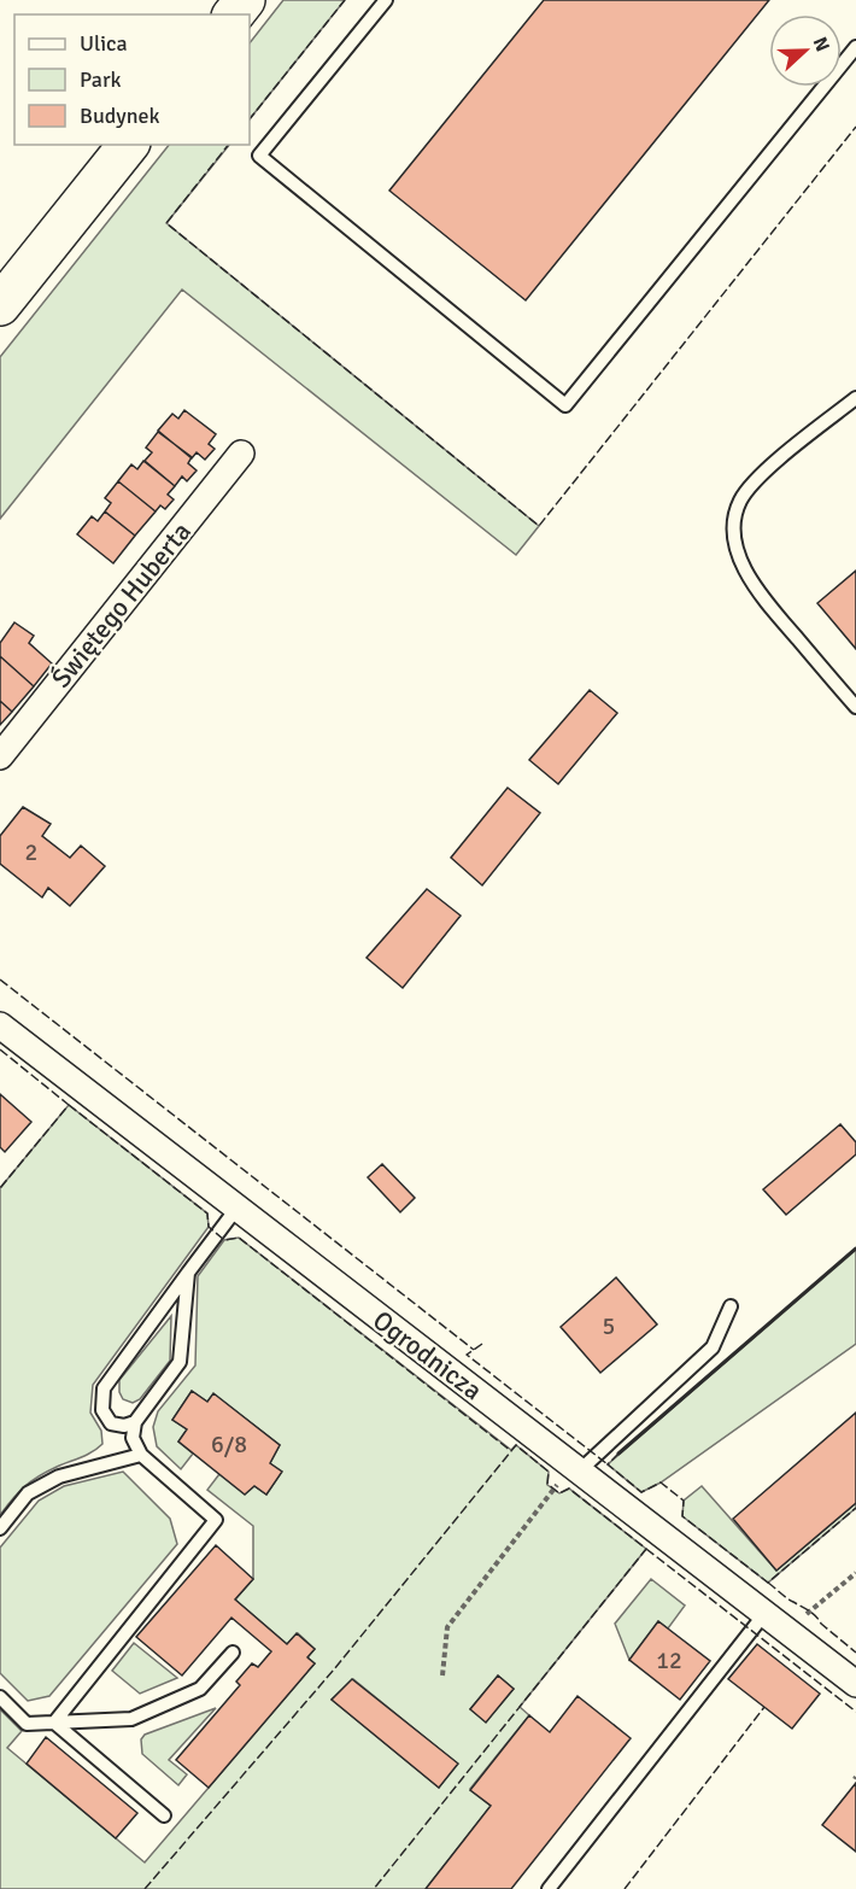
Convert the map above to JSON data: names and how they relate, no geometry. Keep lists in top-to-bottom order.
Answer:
{
  "streets": {
    "street": ["Świętego Huberta", "Ogrodnicza"]
  },
  "house_numbers": [
    "2",
    "5",
    "6/8",
    "12"
  ],
  "legend": ["Ulica", "Park", "Budynek"],
  "north": "right"
}
